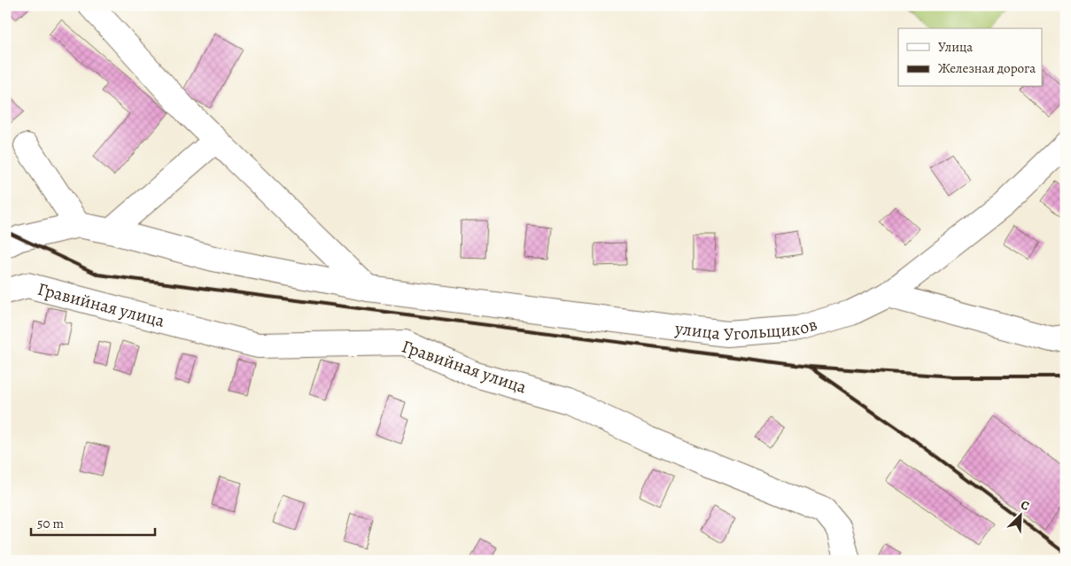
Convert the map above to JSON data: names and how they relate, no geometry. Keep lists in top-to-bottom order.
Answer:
{
  "streets": {
    "street": ["Гравийная улица", "улица Угольщиков"]
  },
  "legend": ["Улица", "Железная дорога"],
  "scale_bar": "50 m",
  "north": "top right"
}
